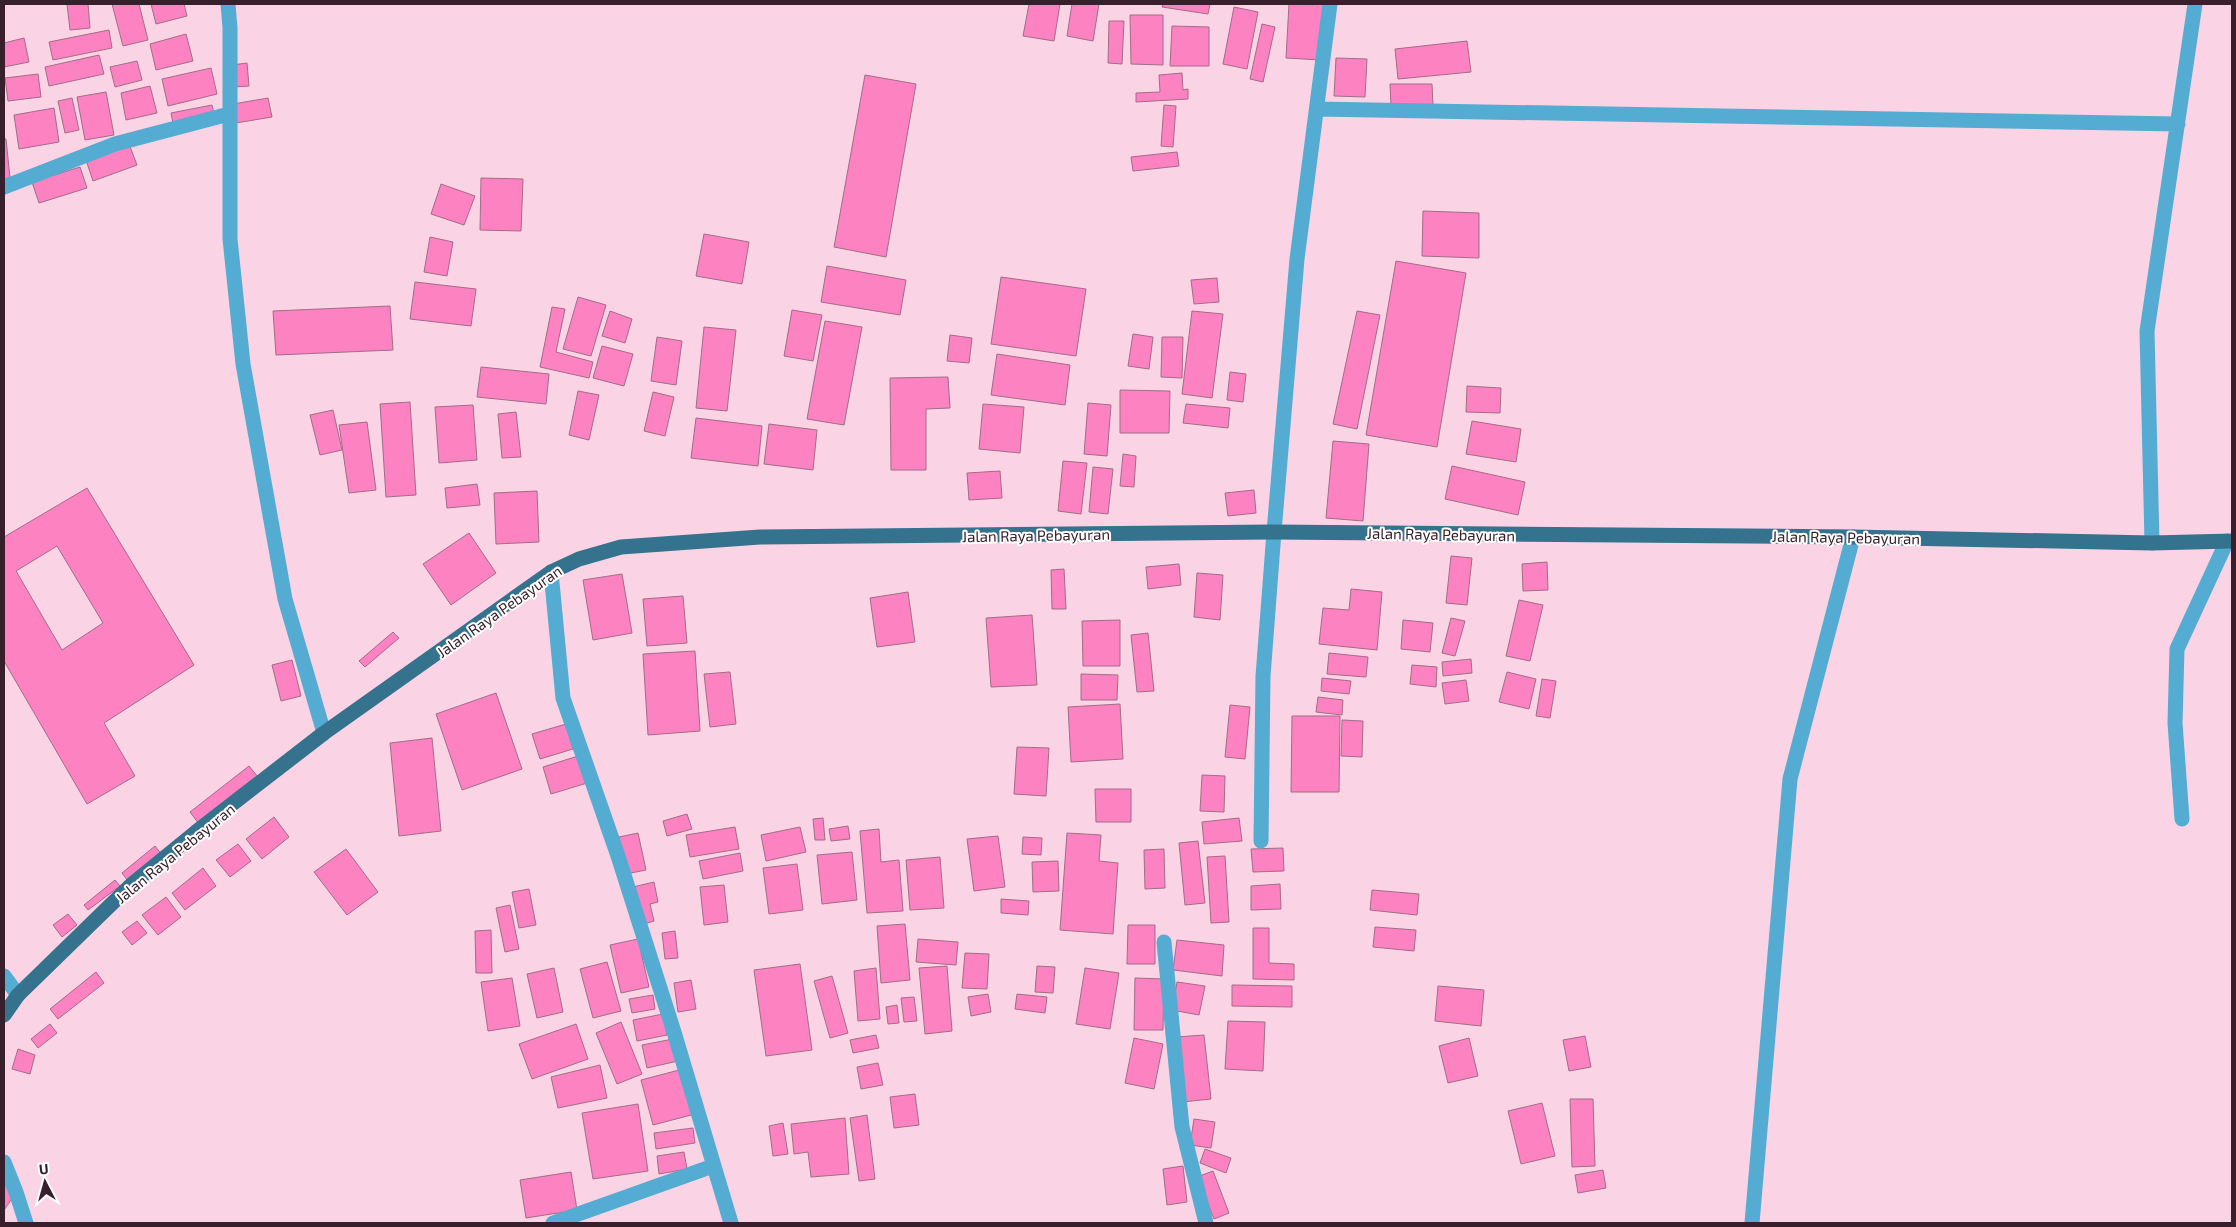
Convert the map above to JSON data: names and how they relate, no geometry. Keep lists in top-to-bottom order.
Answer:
{
  "streets": {
    "main road": ["Jalan Raya Pebayuran"]
  },
  "north": "top"
}
